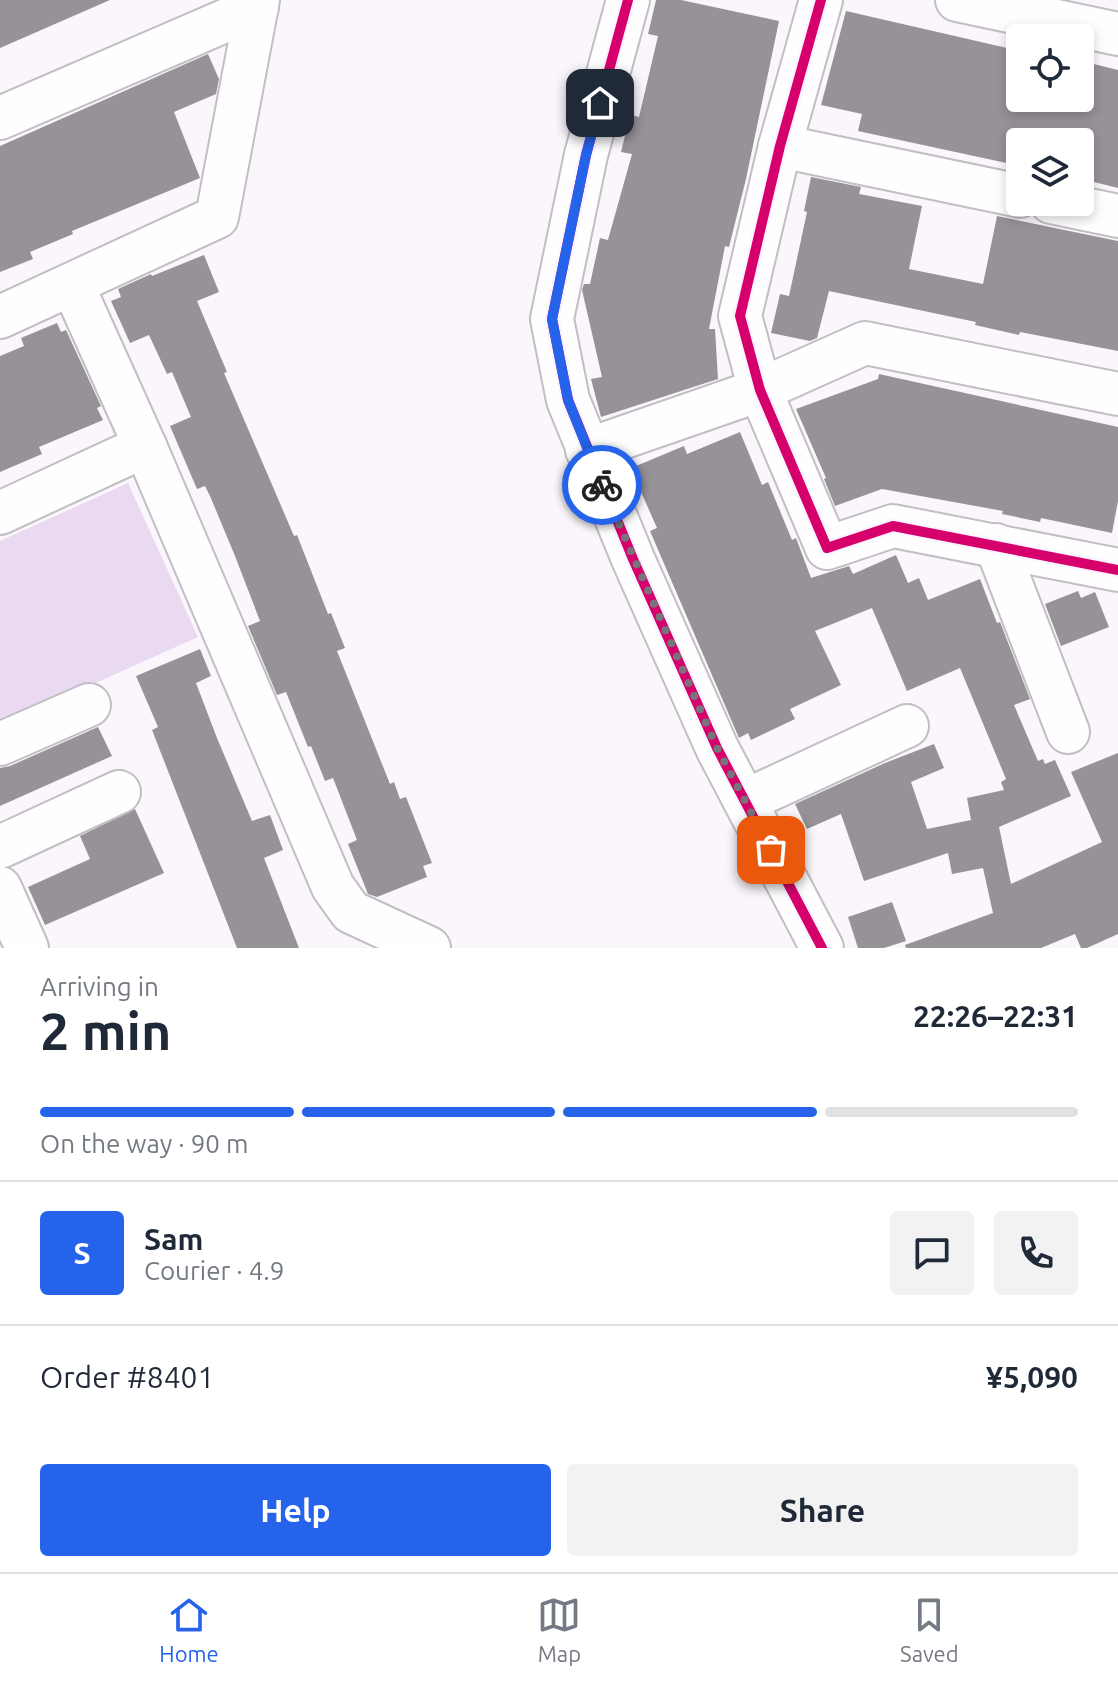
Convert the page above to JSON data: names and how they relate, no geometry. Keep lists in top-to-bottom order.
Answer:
{
  "page": {
    "heading": ["2 min", "Arriving in", "22:26–22:31"],
    "panel": [
      "Sam",
      "Courier · 4.9",
      "Order #8401",
      "¥5,090"
    ],
    "bar": "On the way · 90 m",
    "round": "S",
    "buttons": ["Help", "Share"],
    "tabs": ["Home", "Map", "Saved"]
  }
}
